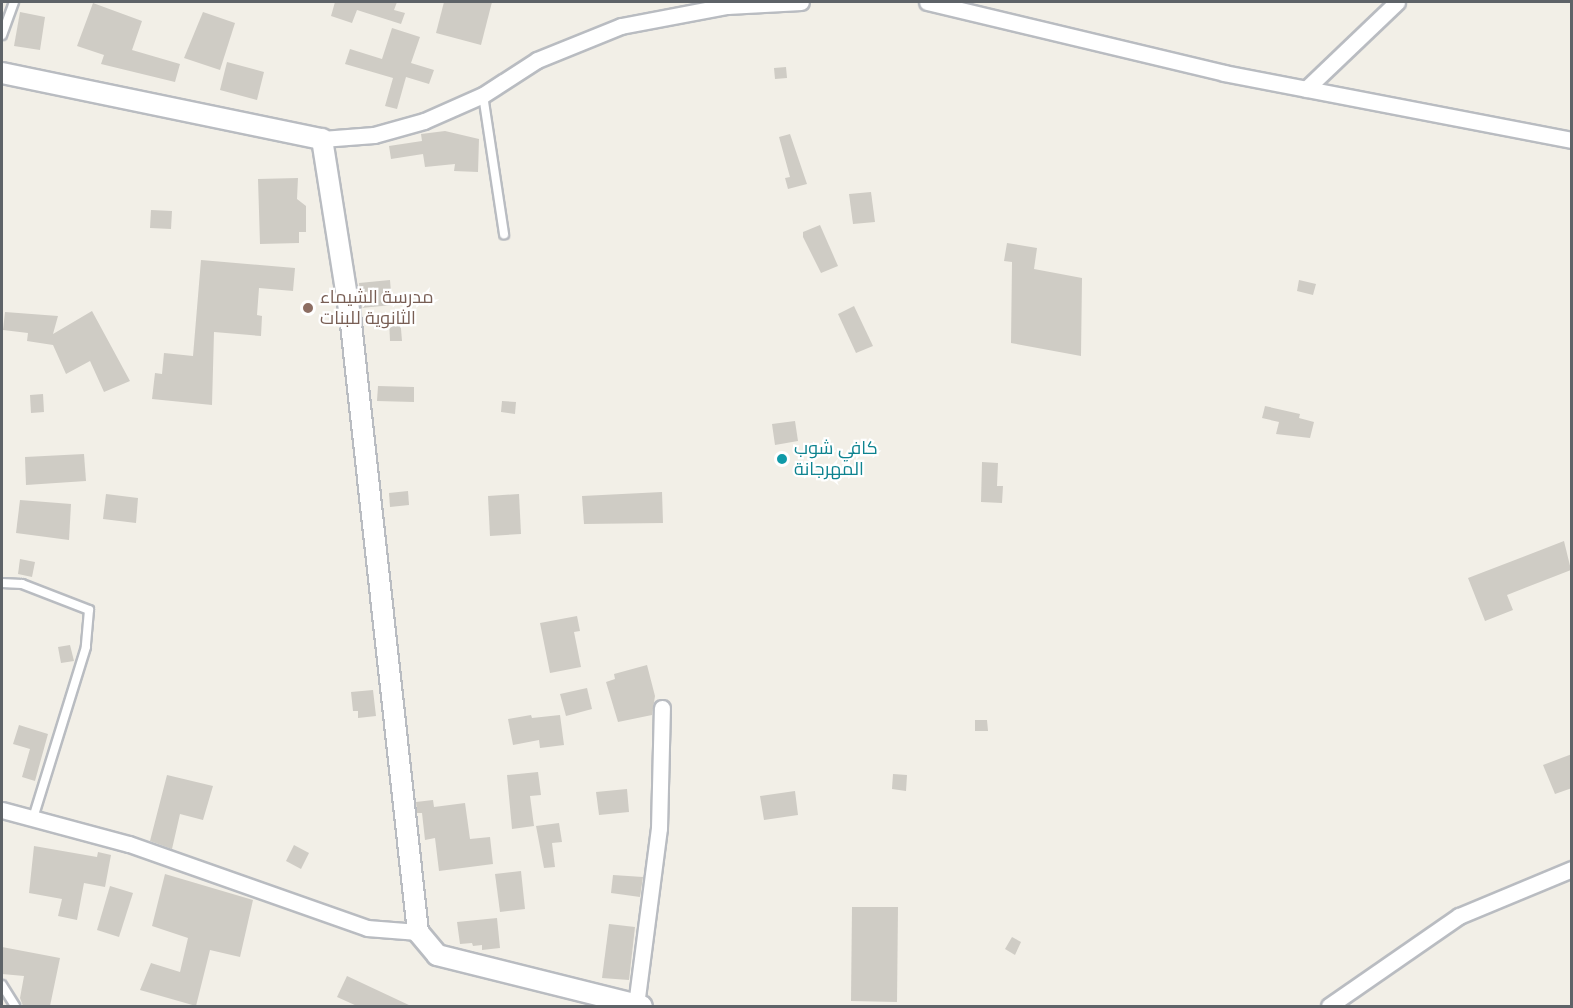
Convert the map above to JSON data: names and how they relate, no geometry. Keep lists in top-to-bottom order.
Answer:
{
  "places": ["مدرسة الشيماء الثانوية للبنات", "كافي شوب المهرجانة"]
}
